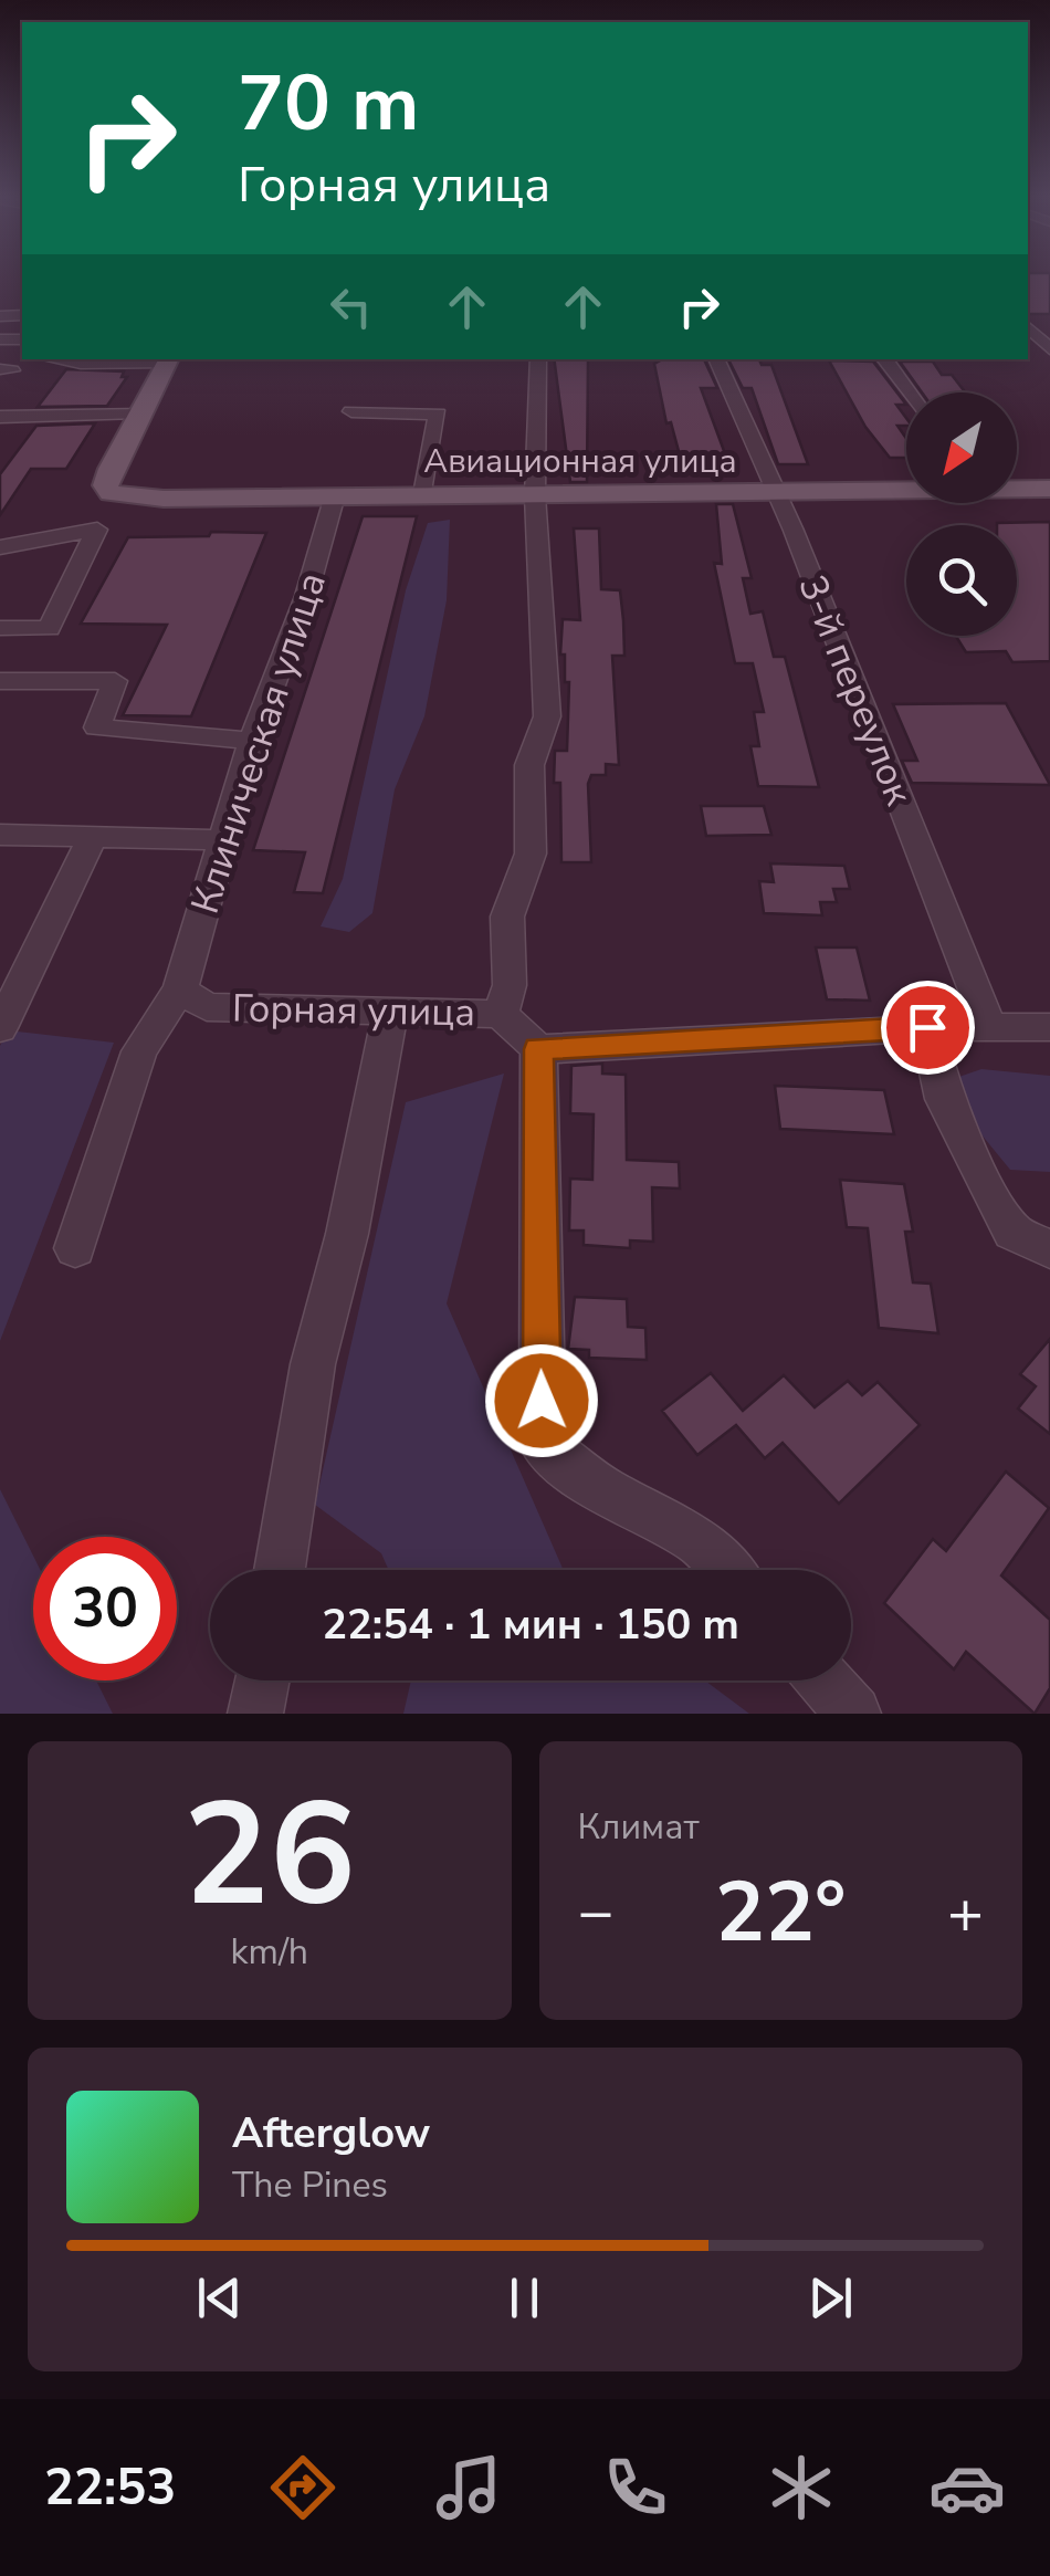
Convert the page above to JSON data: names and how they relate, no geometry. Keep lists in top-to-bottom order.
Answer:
{
  "streets": {
    "main road": ["Авиационная улица"],
    "street": ["3-й переулок", "Клиническая улица", "Горная улица"]
  },
  "crossings": [
    ["Авиационная улица", "3-й переулок"],
    ["Авиационная улица", "Клиническая улица"],
    ["Клиническая улица", "Горная улица"]
  ],
  "north": "bottom left",
  "page": {
    "turn": ["70 m", "Горная улица"],
    "limit": "30",
    "trip": "22:54 · 1 мин · 150 m",
    "tile": [
      ["26", "km/h"],
      "Климат"
    ],
    "heat": ["−", "22°", "+"],
    "song": ["Afterglow", "The Pines"],
    "tabs": "22:53"
  }
}
